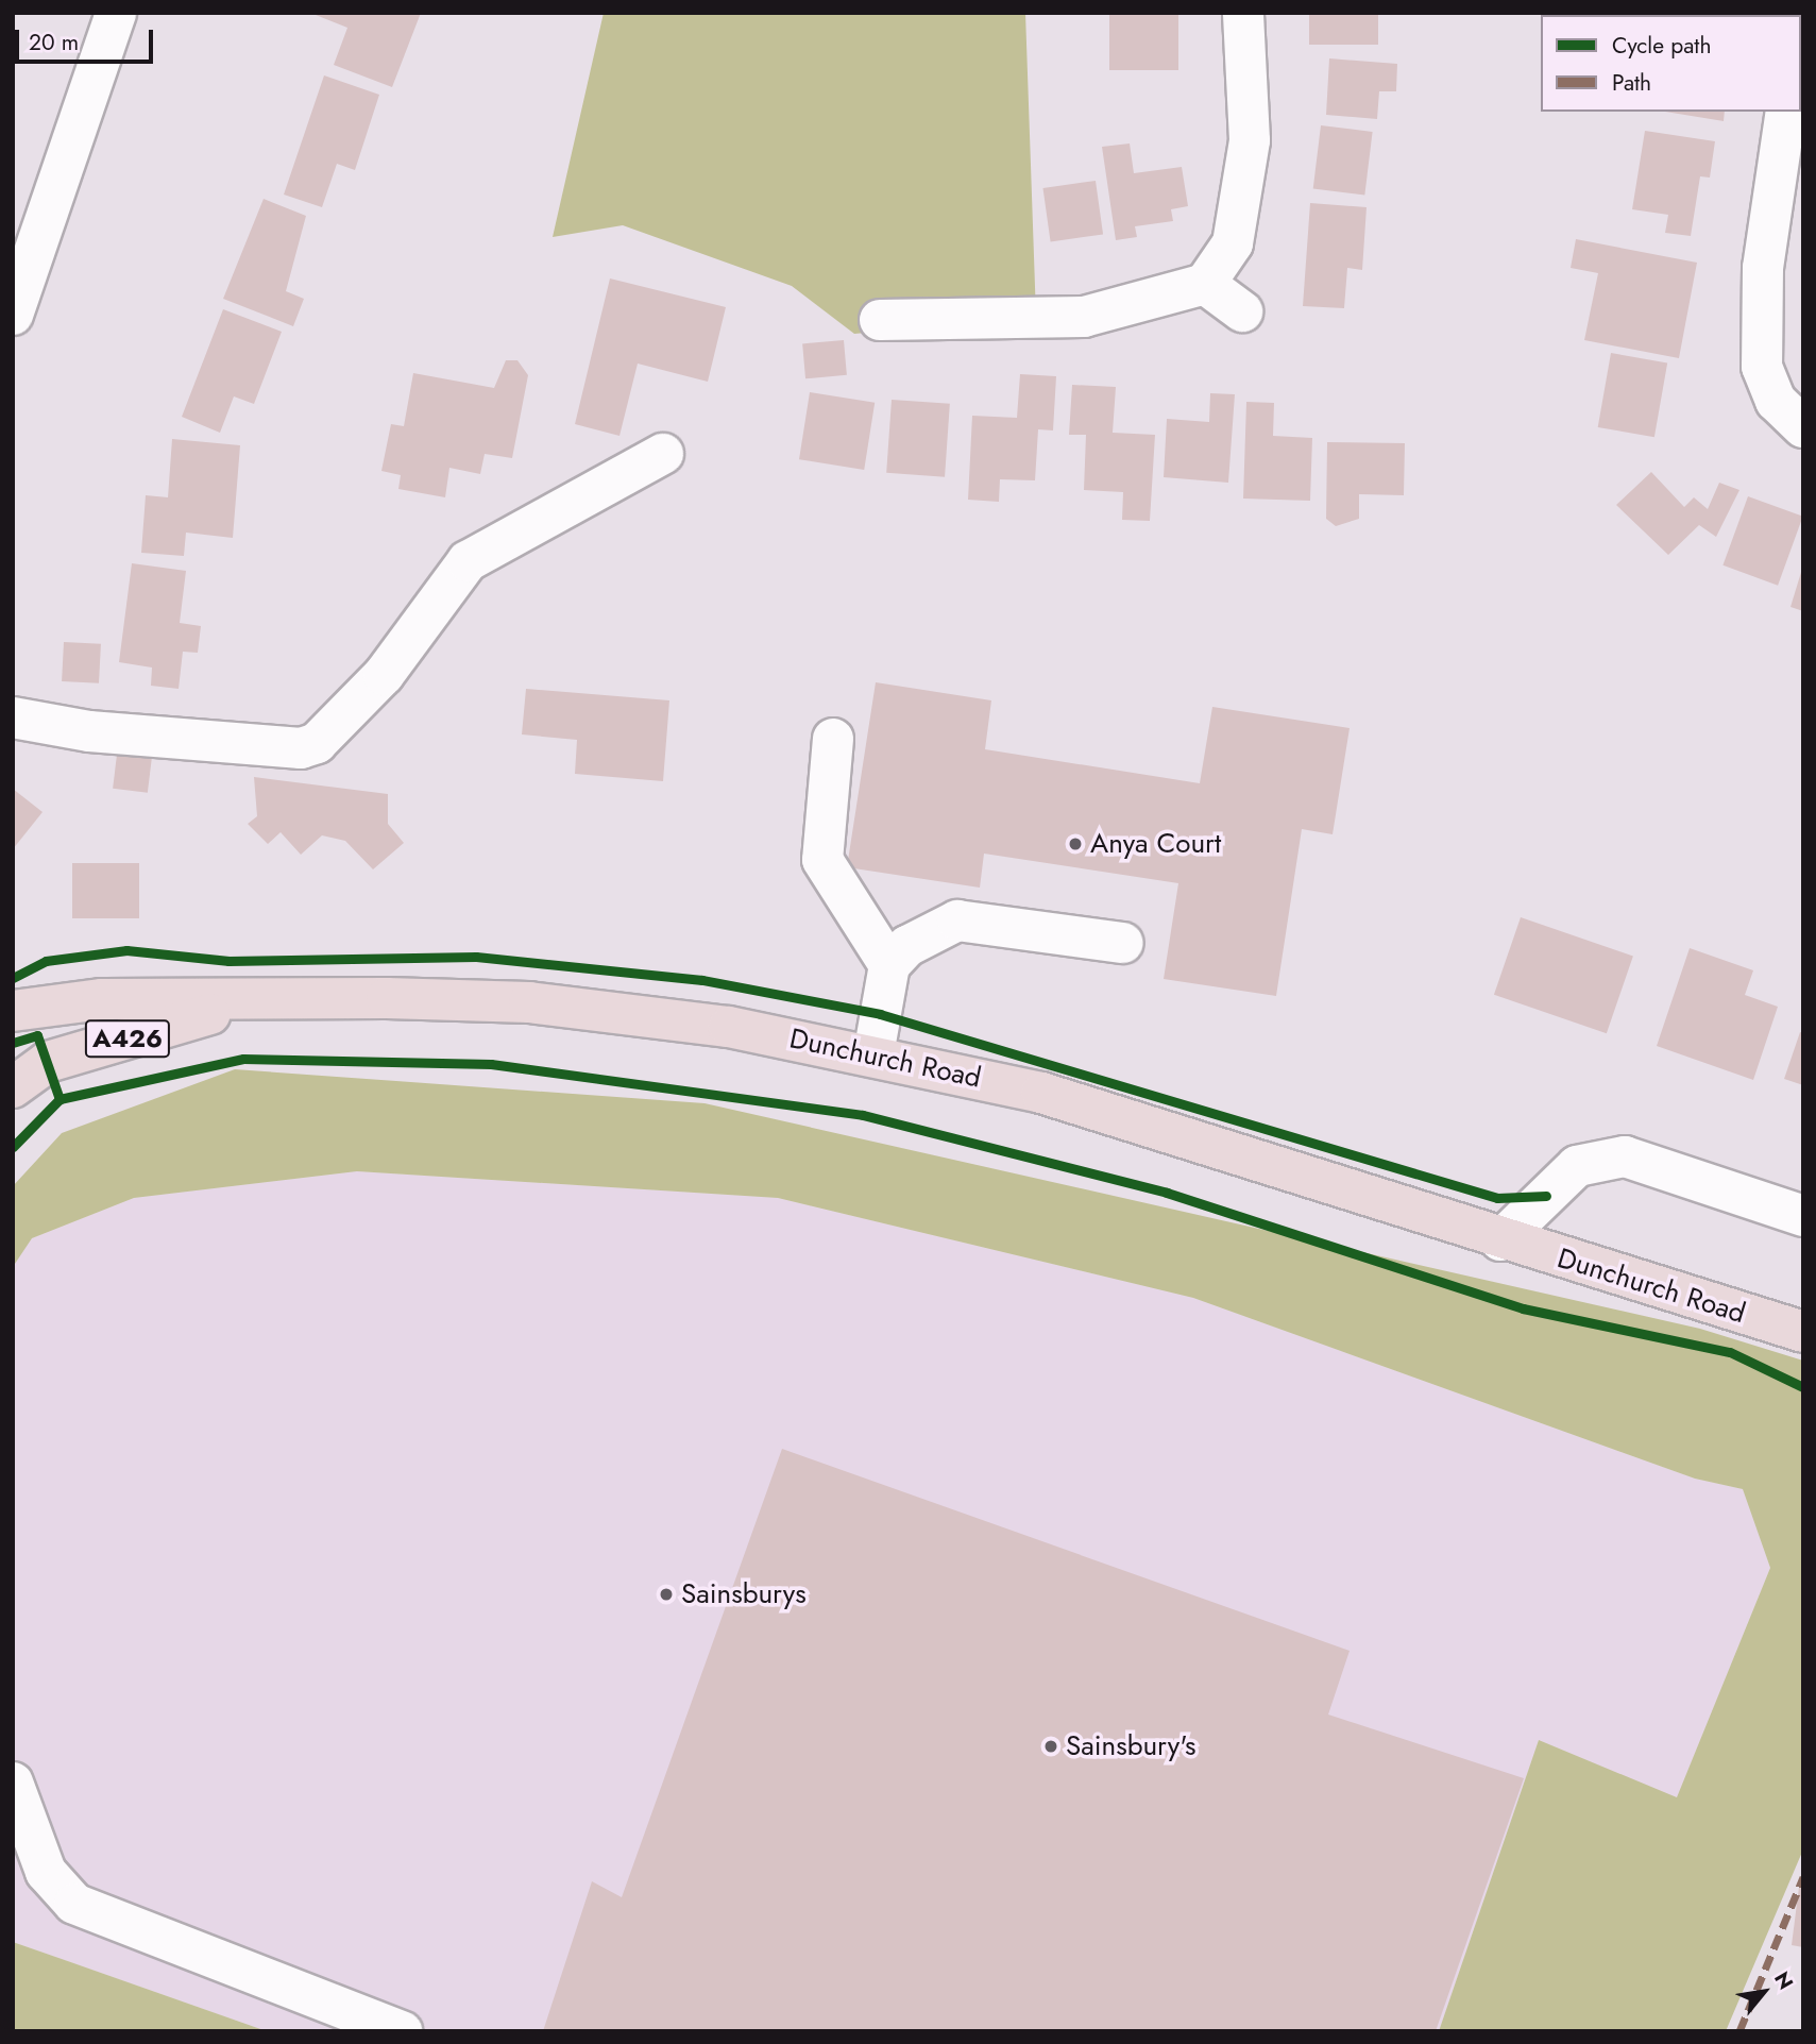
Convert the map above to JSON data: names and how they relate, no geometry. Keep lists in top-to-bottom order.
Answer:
{
  "streets": {
    "highway": ["A426", "Dunchurch Road"]
  },
  "places": ["Anya Court", "Sainsburys", "Sainsbury's"],
  "legend": ["Cycle path", "Path"],
  "scale_bar": "20 m",
  "north": "top right"
}
